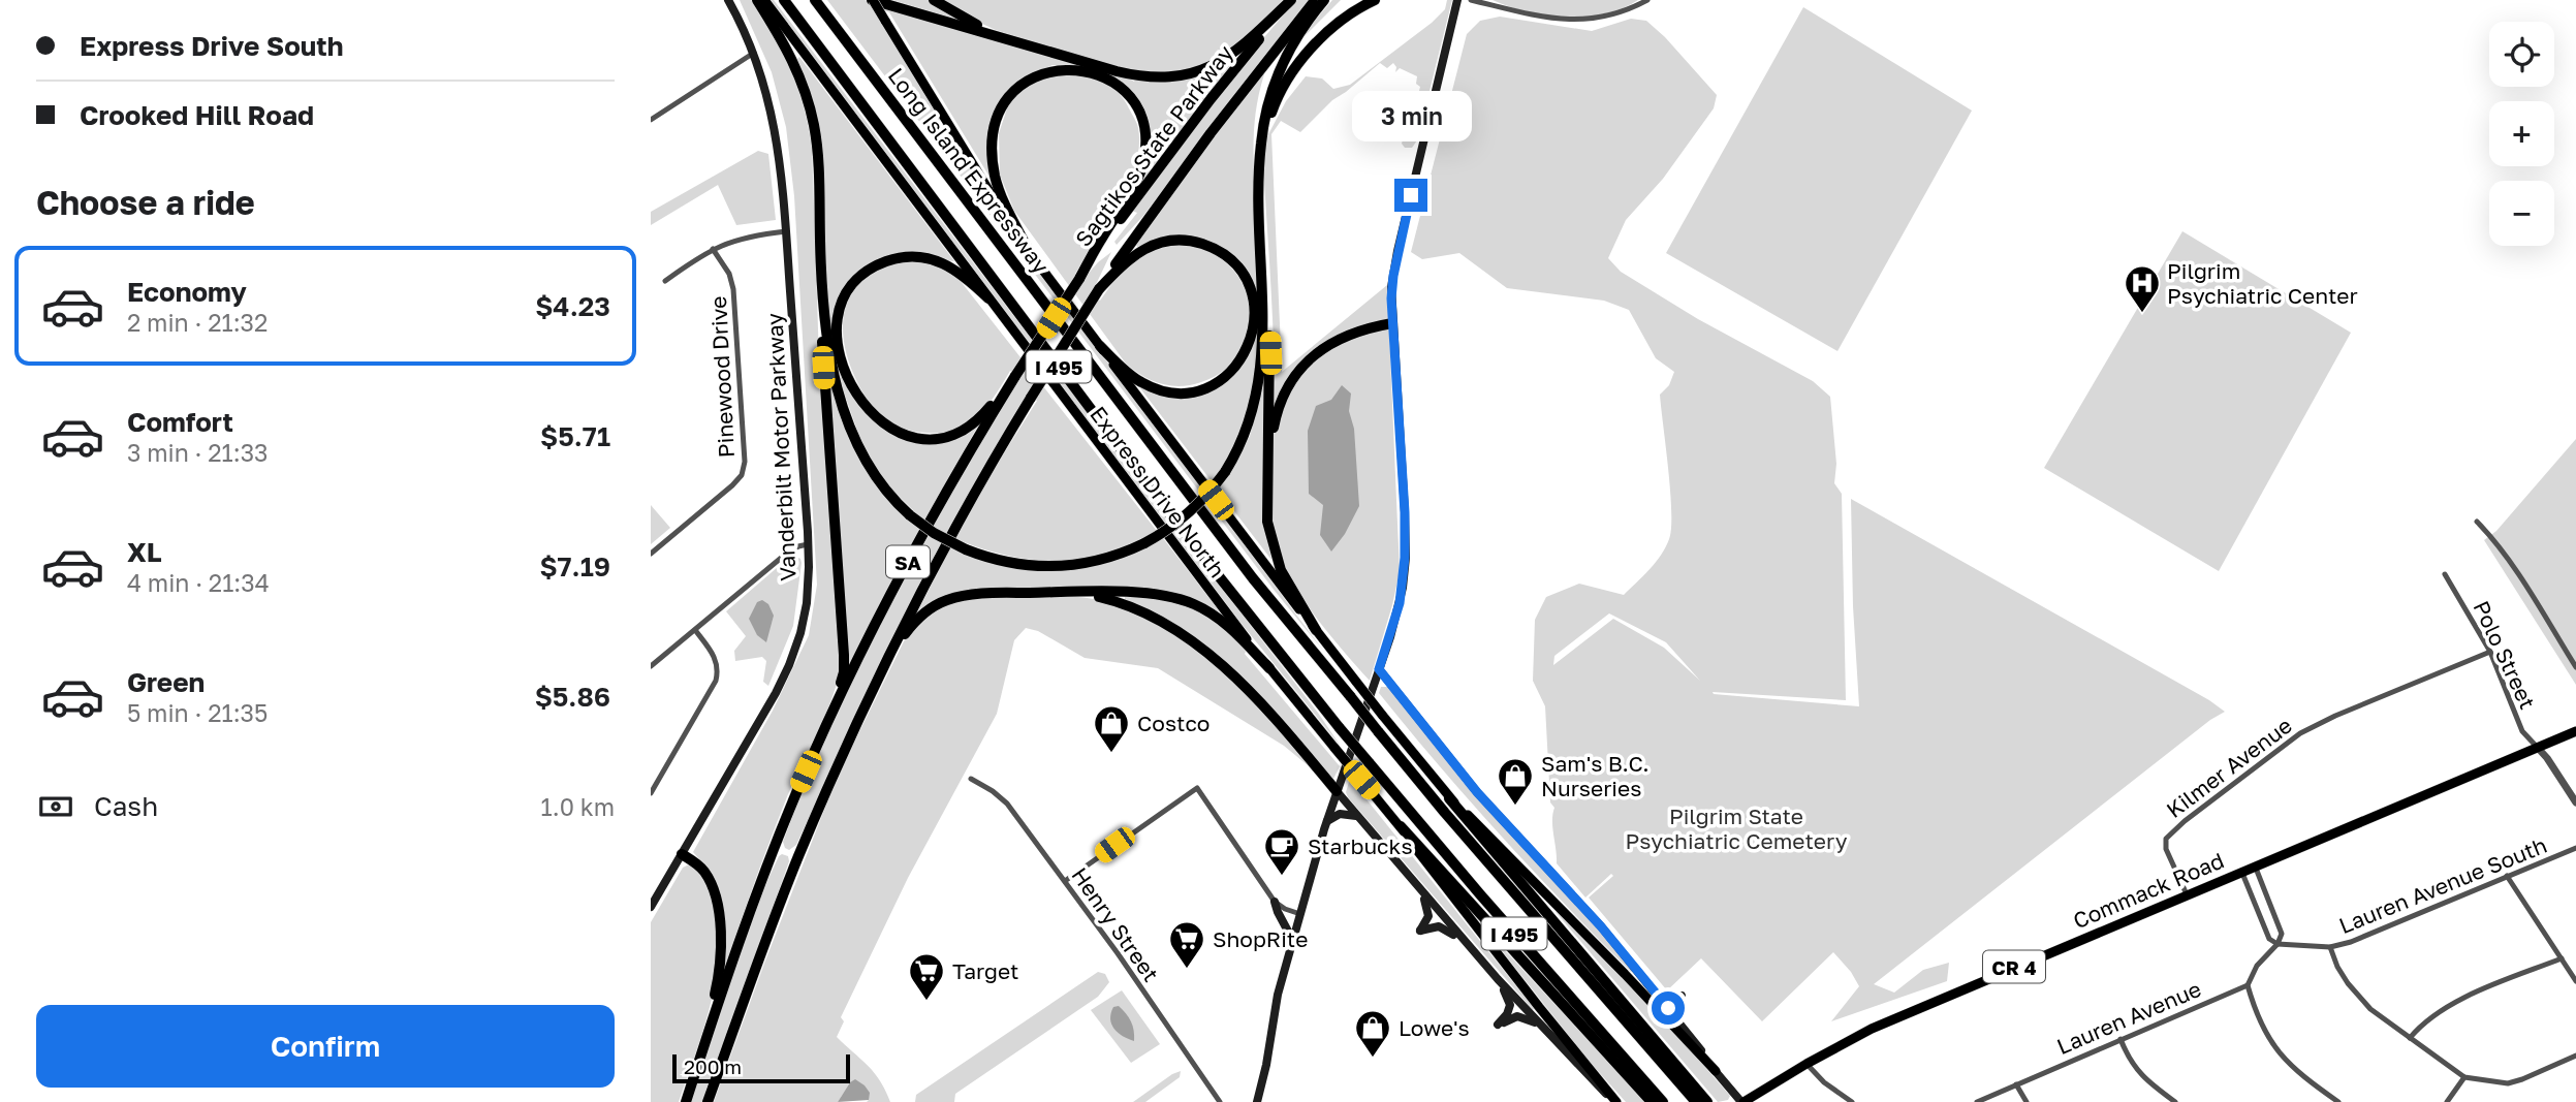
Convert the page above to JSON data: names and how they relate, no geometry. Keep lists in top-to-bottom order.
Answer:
{
  "streets": {
    "highway": [
      "Sagtikos State Parkway",
      "Long Island Expressway",
      "I 495",
      "SA"
    ],
    "main road": [
      "Vanderbilt Motor Parkway",
      "Express Drive North",
      "Commack Road",
      "CR 4"
    ],
    "street": [
      "Pinewood Drive",
      "Polo Street",
      "Kilmer Avenue",
      "Lauren Avenue South",
      "Henry Street",
      "Lauren Avenue"
    ]
  },
  "crossings": [
    ["Polo Street", "Kilmer Avenue"],
    ["Polo Street", "Commack Road"],
    ["Kilmer Avenue", "Commack Road"]
  ],
  "parks": ["Pilgrim State Psychiatric Cemetery"],
  "places": {
    "hospital": ["Pilgrim Psychiatric Center"],
    "shop": ["Costco", "Sam's B.C. Nurseries", "Lowe's"],
    "cafe": ["Starbucks"],
    "supermarket": ["ShopRite", "Target"]
  },
  "scale_bar": "200 m",
  "page": {
    "banner": ["Express Drive South", "Crooked Hill Road"],
    "map_buttons": ["+", "−"],
    "bubble": "3 min",
    "heading": "Choose a ride",
    "list": [
      {
        "name": "Economy",
        "note": "2 min · 21:32",
        "value": "$4.23"
      },
      {
        "name": "Comfort",
        "note": "3 min · 21:33",
        "value": "$5.71"
      },
      {
        "name": "XL",
        "note": "4 min · 21:34",
        "value": "$7.19"
      },
      {
        "name": "Green",
        "note": "5 min · 21:35",
        "value": "$5.86"
      }
    ],
    "pay": ["Cash", "1.0 km"],
    "buttons": "Confirm",
    "scale": "200 m"
  }
}
